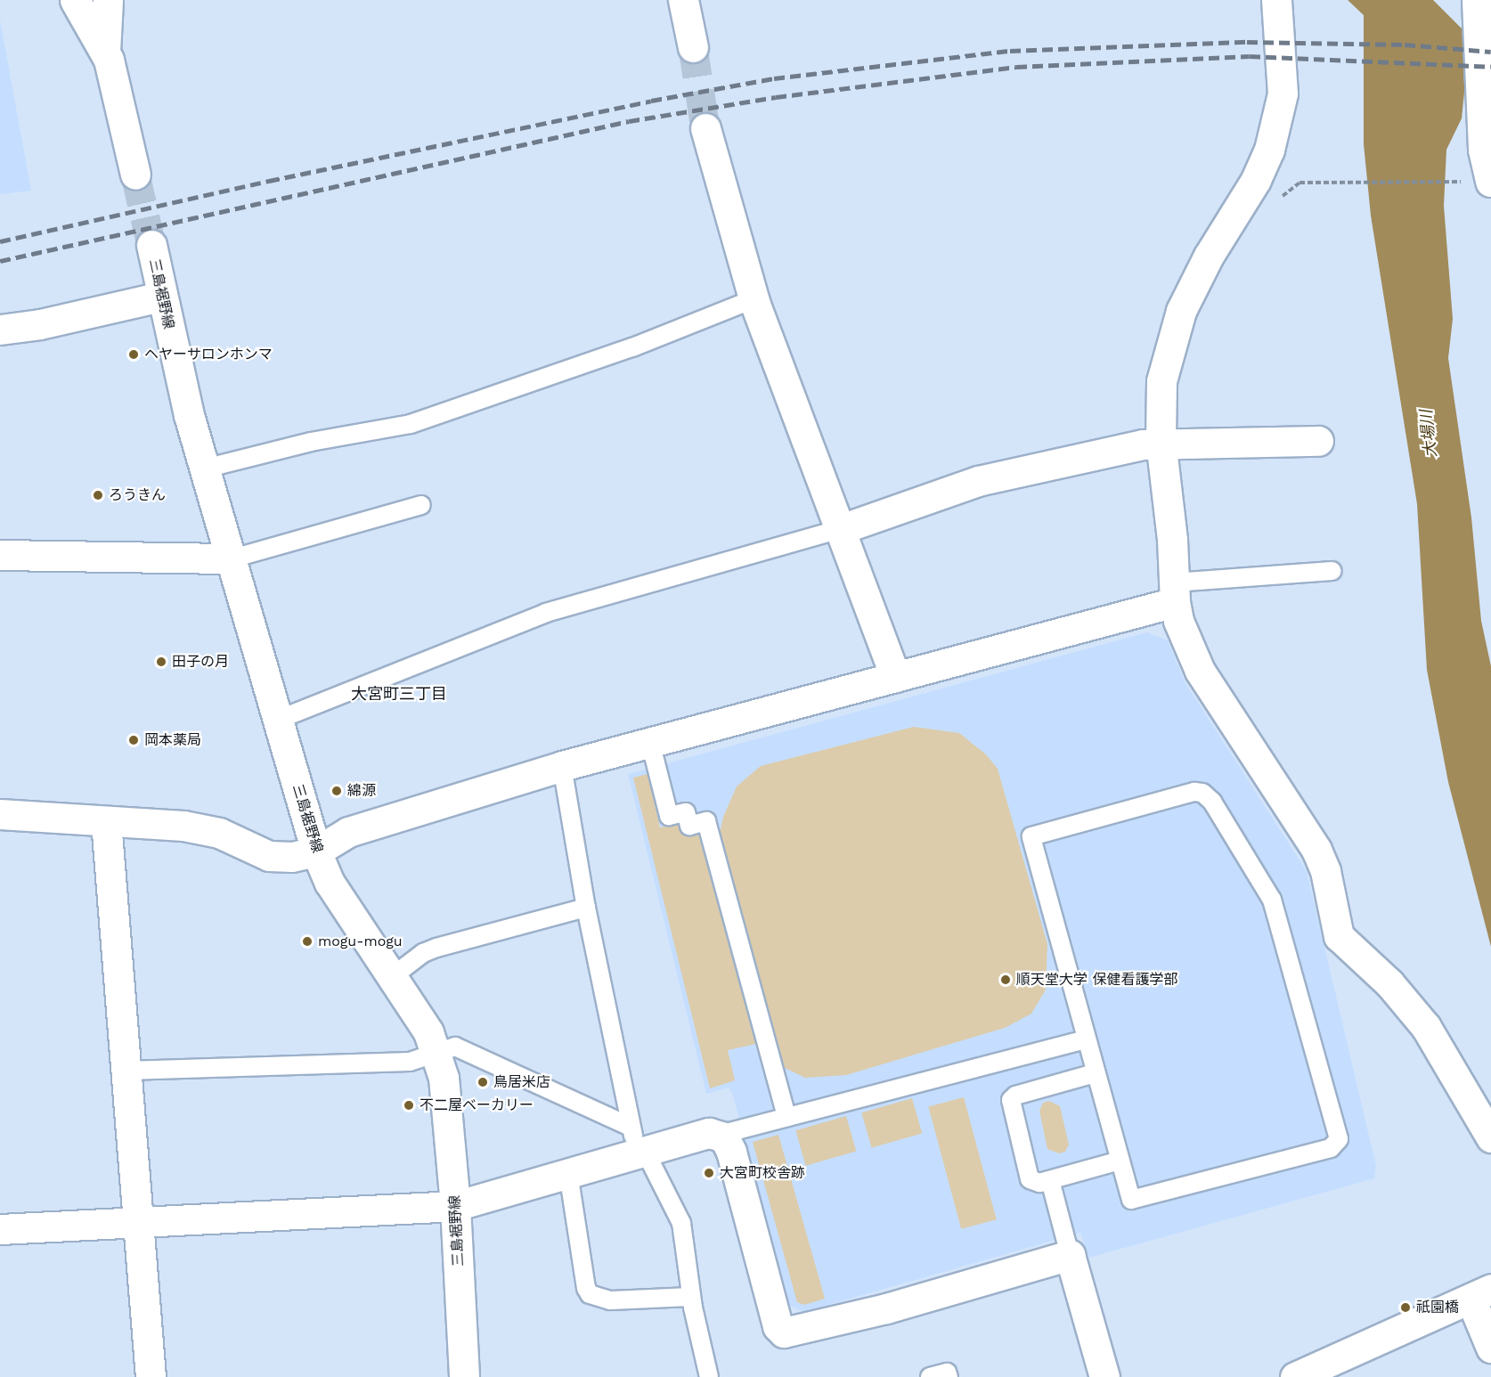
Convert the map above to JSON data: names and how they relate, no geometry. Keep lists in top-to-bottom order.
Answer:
{
  "streets": {
    "street": ["三島裾野線"]
  },
  "districts": ["大宮町三丁目"],
  "water": ["大場川"],
  "places": [
    "ヘヤーサロンホンマ",
    "ろうきん",
    "田子の月",
    "岡本薬局",
    "綿源",
    "mogu-mogu",
    "順天堂大学 保健看護学部",
    "鳥居米店",
    "不二屋ベーカリー",
    "大宮町校舎跡",
    "祇園橋"
  ]
}
